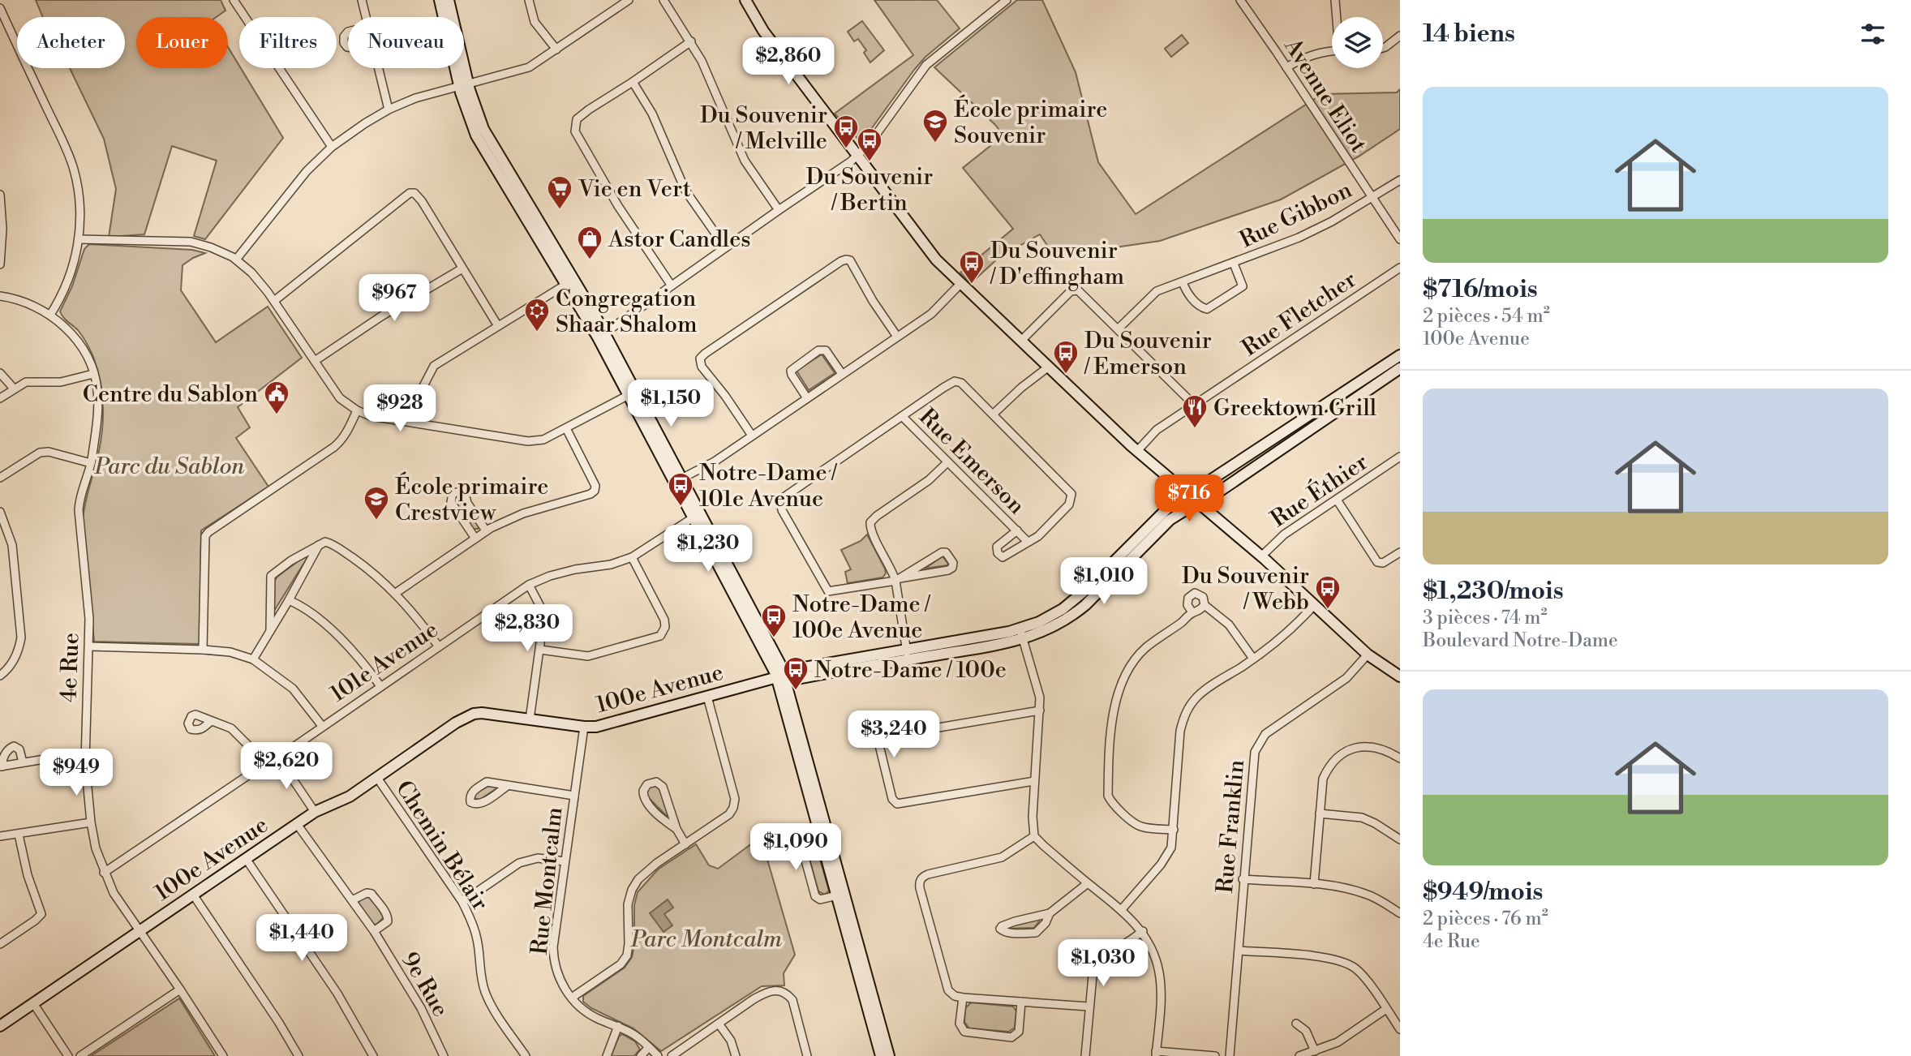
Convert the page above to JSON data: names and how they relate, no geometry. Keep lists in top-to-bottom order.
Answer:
{
  "streets": {
    "street": [
      "Avenue Eliot",
      "Rue Gibbon",
      "Rue Fletcher",
      "Rue Emerson",
      "Rue Éthier",
      "101e Avenue",
      "4e Rue",
      "100e Avenue",
      "Rue Franklin",
      "Chemin Bélair",
      "Rue Montcalm",
      "9e Rue"
    ]
  },
  "crossings": [
    ["Avenue Eliot", "Rue Gibbon"],
    ["101e Avenue", "4e Rue"],
    ["4e Rue", "100e Avenue"],
    ["100e Avenue", "Chemin Bélair"],
    ["100e Avenue", "Rue Montcalm"],
    ["100e Avenue", "9e Rue"]
  ],
  "parks": ["Parc du Sablon", "Parc Montcalm"],
  "places": {
    "school or university": ["École primaire Souvenir", "École primaire Crestview"],
    "bus stop": [
      "Du Souvenir / Melville",
      "Du Souvenir / Bertin",
      "Du Souvenir / D'effingham",
      "Du Souvenir / Emerson",
      "Notre-Dame / 101e Avenue",
      "Du Souvenir / Webb",
      "Notre-Dame / 100e Avenue",
      "Notre-Dame / 100e"
    ],
    "supermarket": ["Vie en Vert"],
    "shop": ["Astor Candles"],
    "synagogue": ["Congregation Shaar Shalom"],
    "public building": ["Centre du Sablon"],
    "restaurant": ["Greektown Grill"]
  },
  "page": {
    "heading": "14 biens",
    "chip": [
      "Acheter",
      "Louer",
      "Filtres",
      "Nouveau"
    ],
    "price": [
      "$2,860",
      "$967",
      "$1,150",
      "$928",
      "$716",
      "$1,230",
      "$1,010",
      "$2,830",
      "$3,240",
      "$2,620",
      "$949",
      "$1,090",
      "$1,440",
      "$1,030"
    ],
    "list": [
      {
        "name": "$716/mois",
        "note": "2 pièces · 54 m² · 100e Avenue"
      },
      {
        "name": "$1,230/mois",
        "note": "3 pièces · 74 m² · Boulevard Notre-Dame"
      },
      {
        "name": "$949/mois",
        "note": "2 pièces · 76 m² · 4e Rue"
      }
    ]
  }
}
